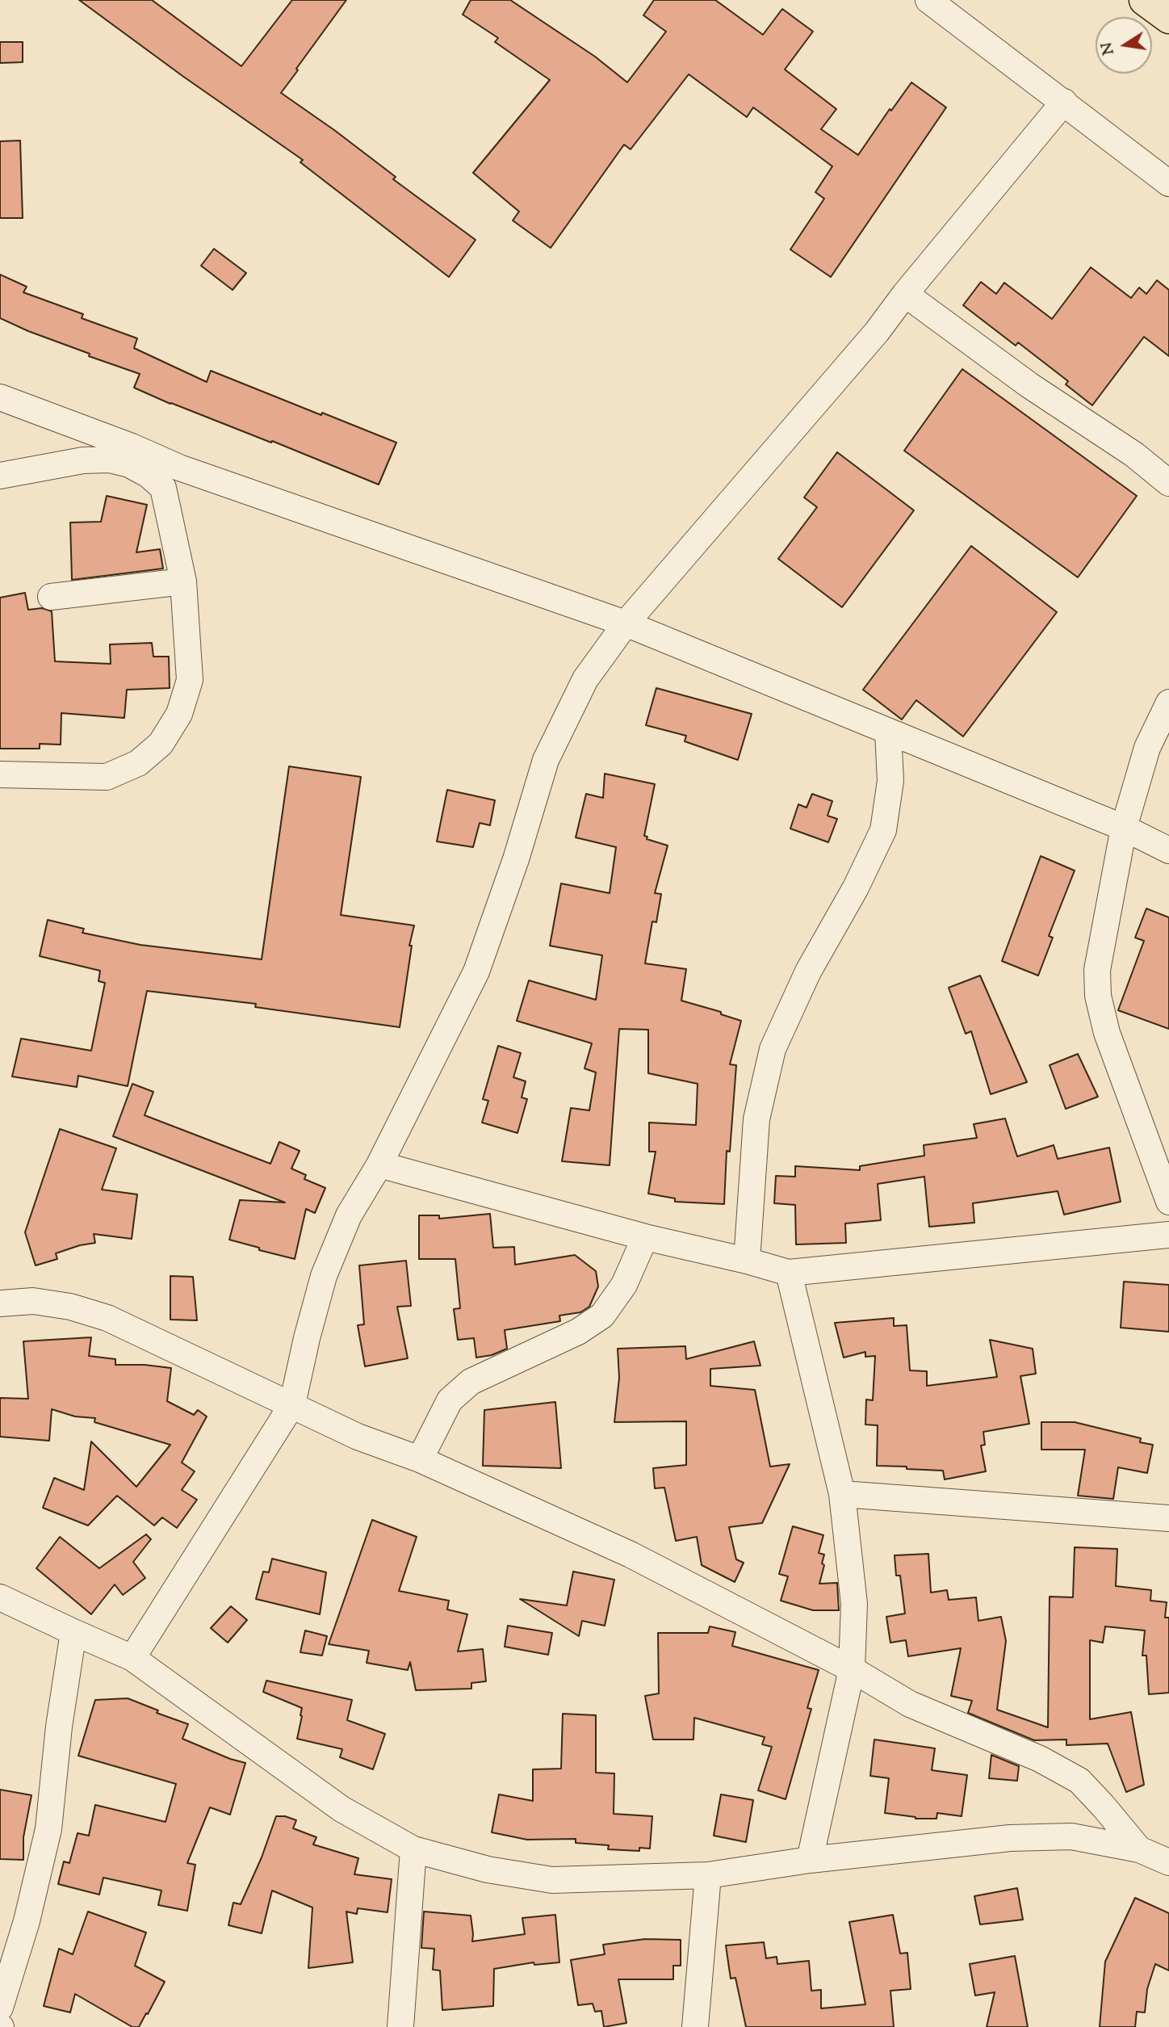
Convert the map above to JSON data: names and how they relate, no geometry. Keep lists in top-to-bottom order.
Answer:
{
  "north": "left"
}
